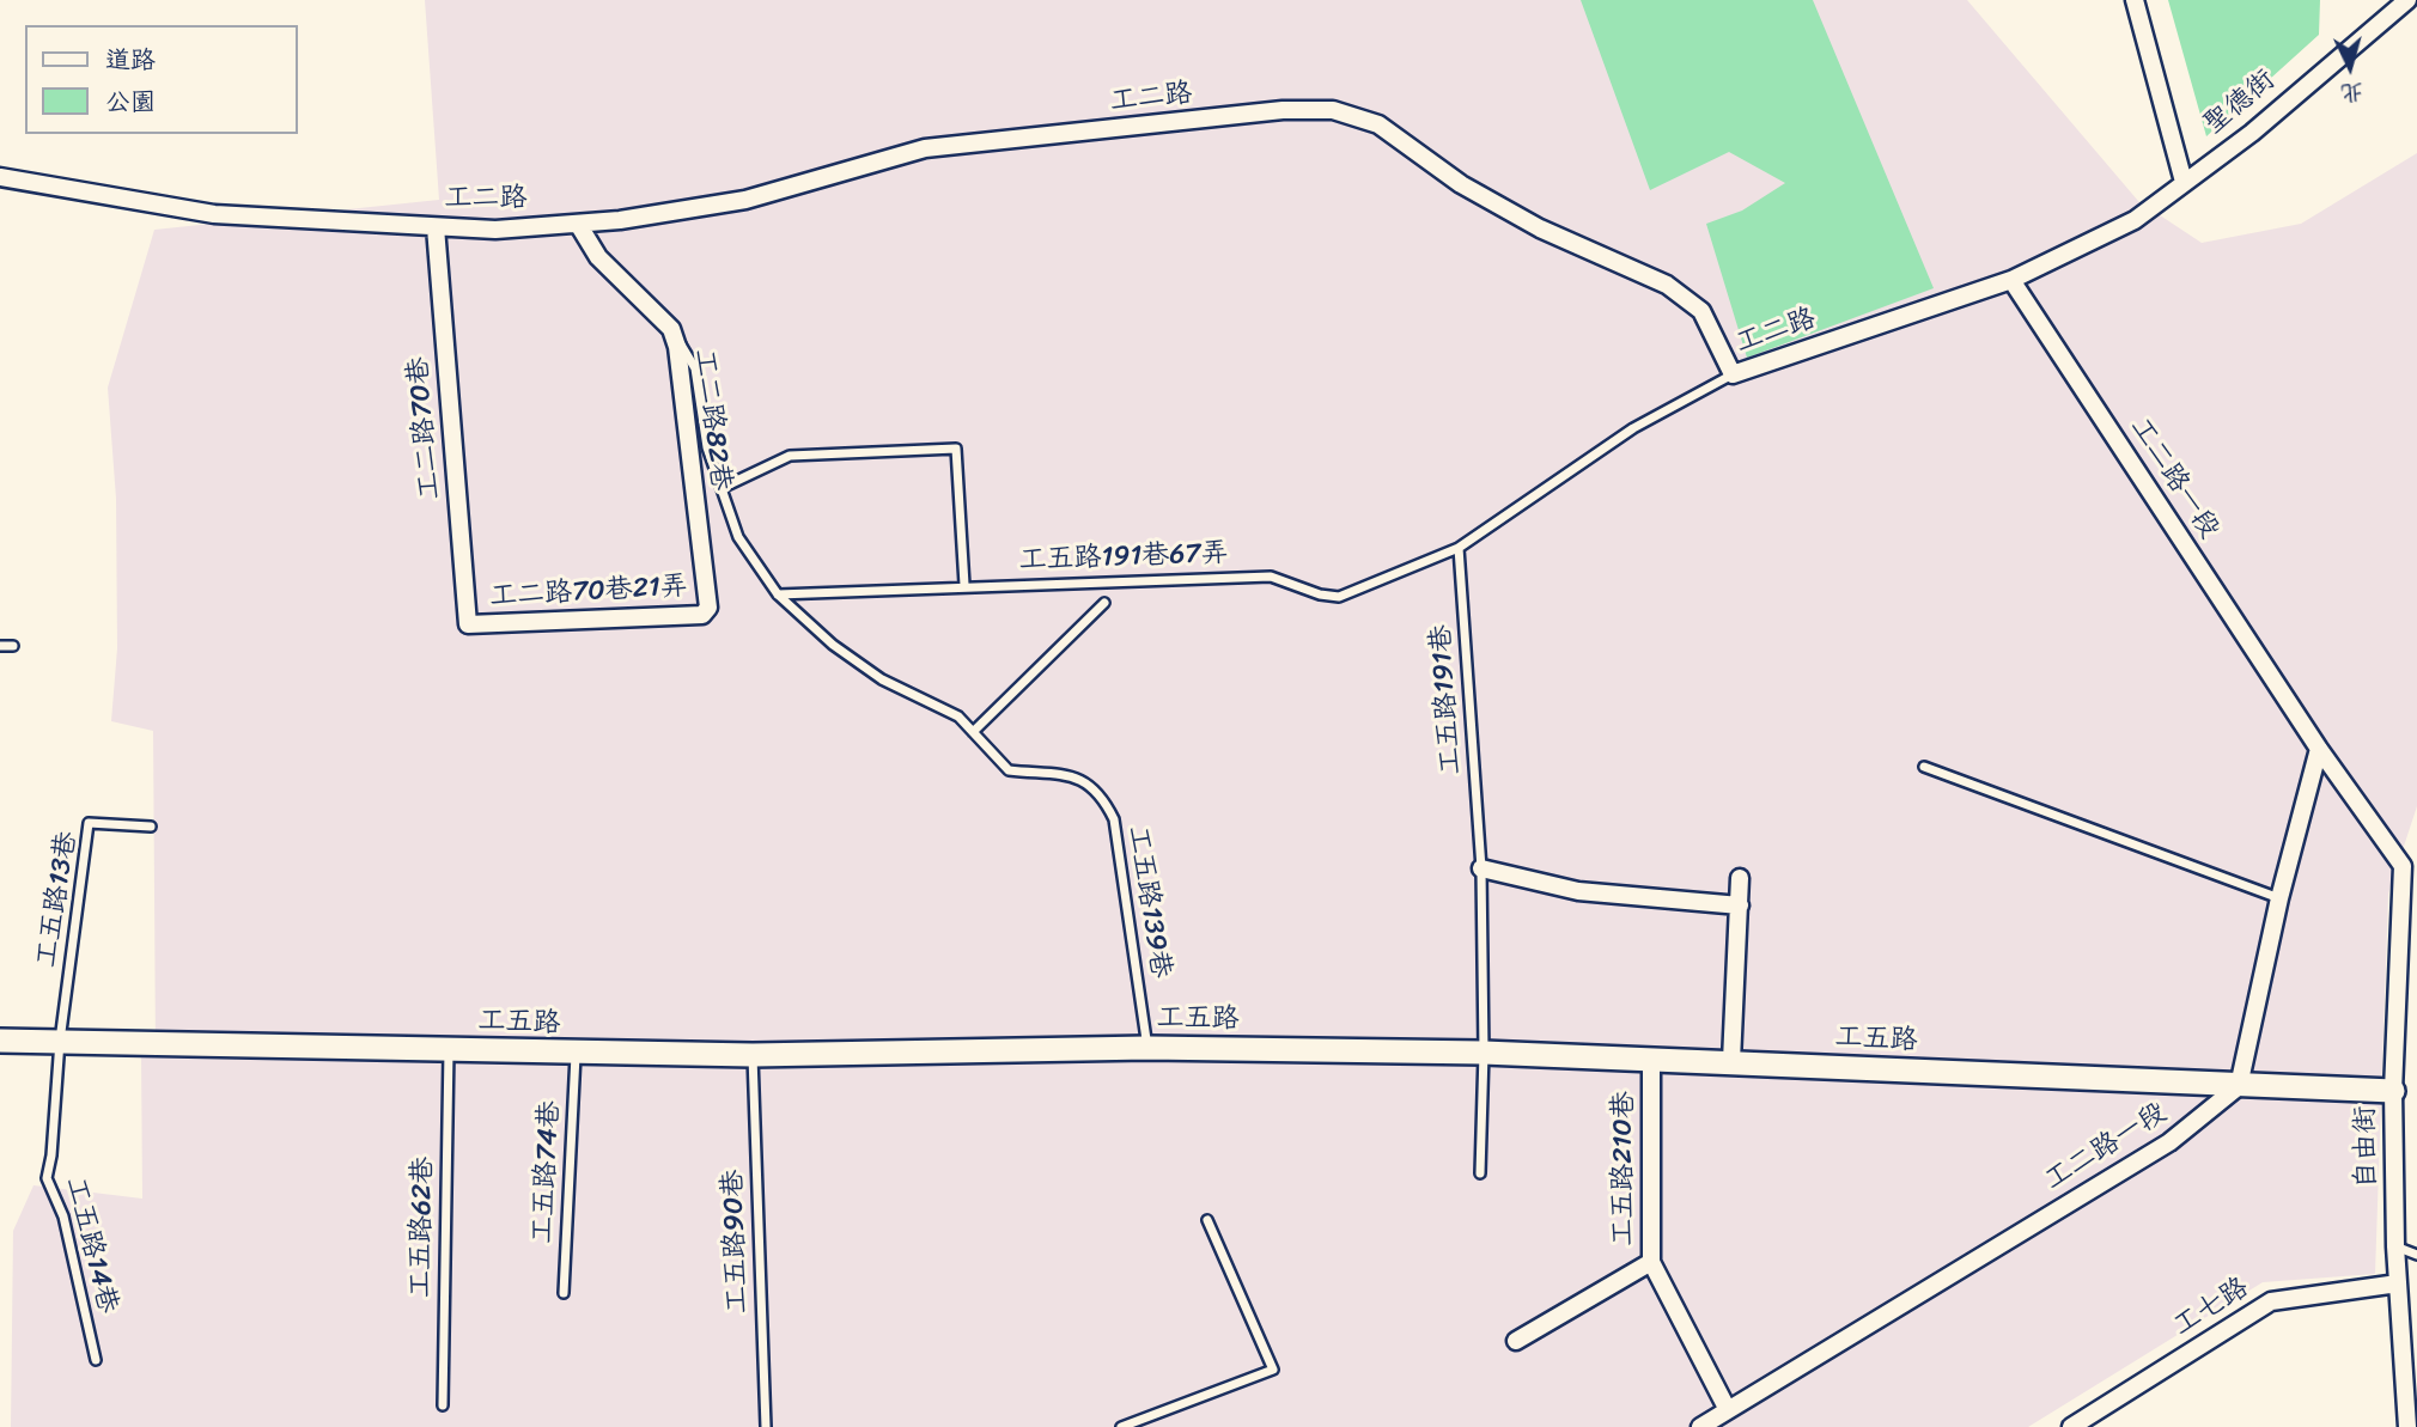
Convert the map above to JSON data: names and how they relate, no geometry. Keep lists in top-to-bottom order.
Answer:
{
  "streets": {
    "street": [
      "工二路",
      "聖德街",
      "工二路82巷",
      "工二路70巷",
      "工二路一段",
      "工二路70巷21弄",
      "工五路",
      "自由街",
      "工五路210巷",
      "工七路"
    ],
    "lane": [
      "工五路191巷67弄",
      "工五路191巷",
      "工五路13巷",
      "工五路139巷",
      "工五路74巷",
      "工五路62巷",
      "工五路90巷",
      "工五路14巷"
    ]
  },
  "crossings": [
    ["工二路", "聖德街"],
    ["工二路", "工二路82巷"],
    ["工二路", "工二路70巷"],
    ["工二路", "工二路一段"],
    ["工二路82巷", "工二路70巷21弄"],
    ["工二路82巷", "工五路139巷"],
    ["工二路70巷", "工二路70巷21弄"],
    ["工二路一段", "工五路"],
    ["工二路一段", "自由街"],
    ["工二路一段", "工五路210巷"],
    ["工五路191巷67弄", "工五路191巷"],
    ["工五路191巷67弄", "工五路139巷"],
    ["工五路191巷", "工五路"],
    ["工五路13巷", "工五路"],
    ["工五路13巷", "工五路14巷"],
    ["工五路139巷", "工五路"],
    ["工五路", "自由街"],
    ["工五路", "工五路210巷"],
    ["工五路", "工五路74巷"],
    ["工五路", "工五路62巷"],
    ["工五路", "工五路90巷"],
    ["工五路", "工五路14巷"],
    ["自由街", "工七路"]
  ],
  "legend": ["道路", "公園"],
  "north": "bottom"
}
